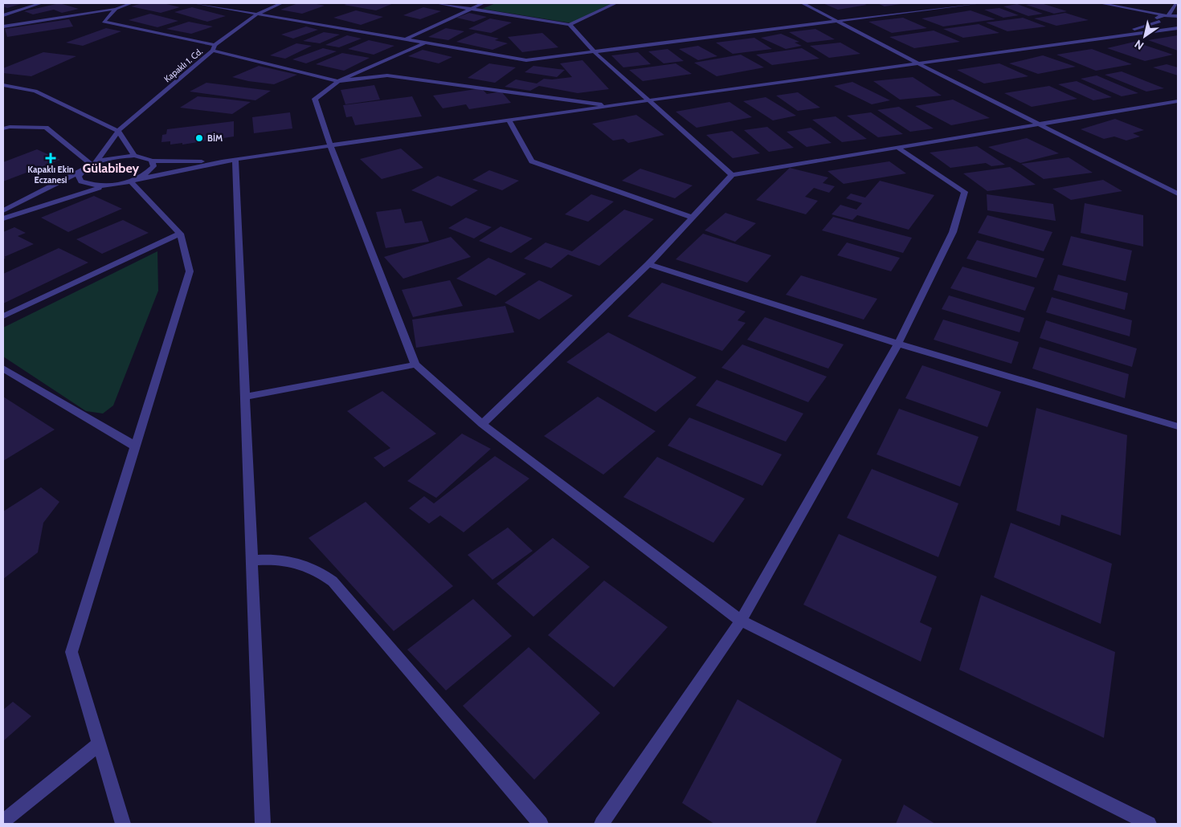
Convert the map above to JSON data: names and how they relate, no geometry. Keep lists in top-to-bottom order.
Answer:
{
  "streets": {
    "street": ["Kapaklı 1. Cd."]
  },
  "districts": ["Gülabibey"],
  "places": {
    "other": ["BİM"],
    "health": ["Kapaklı Ekin Eczanesi"]
  },
  "north": "bottom left"
}
